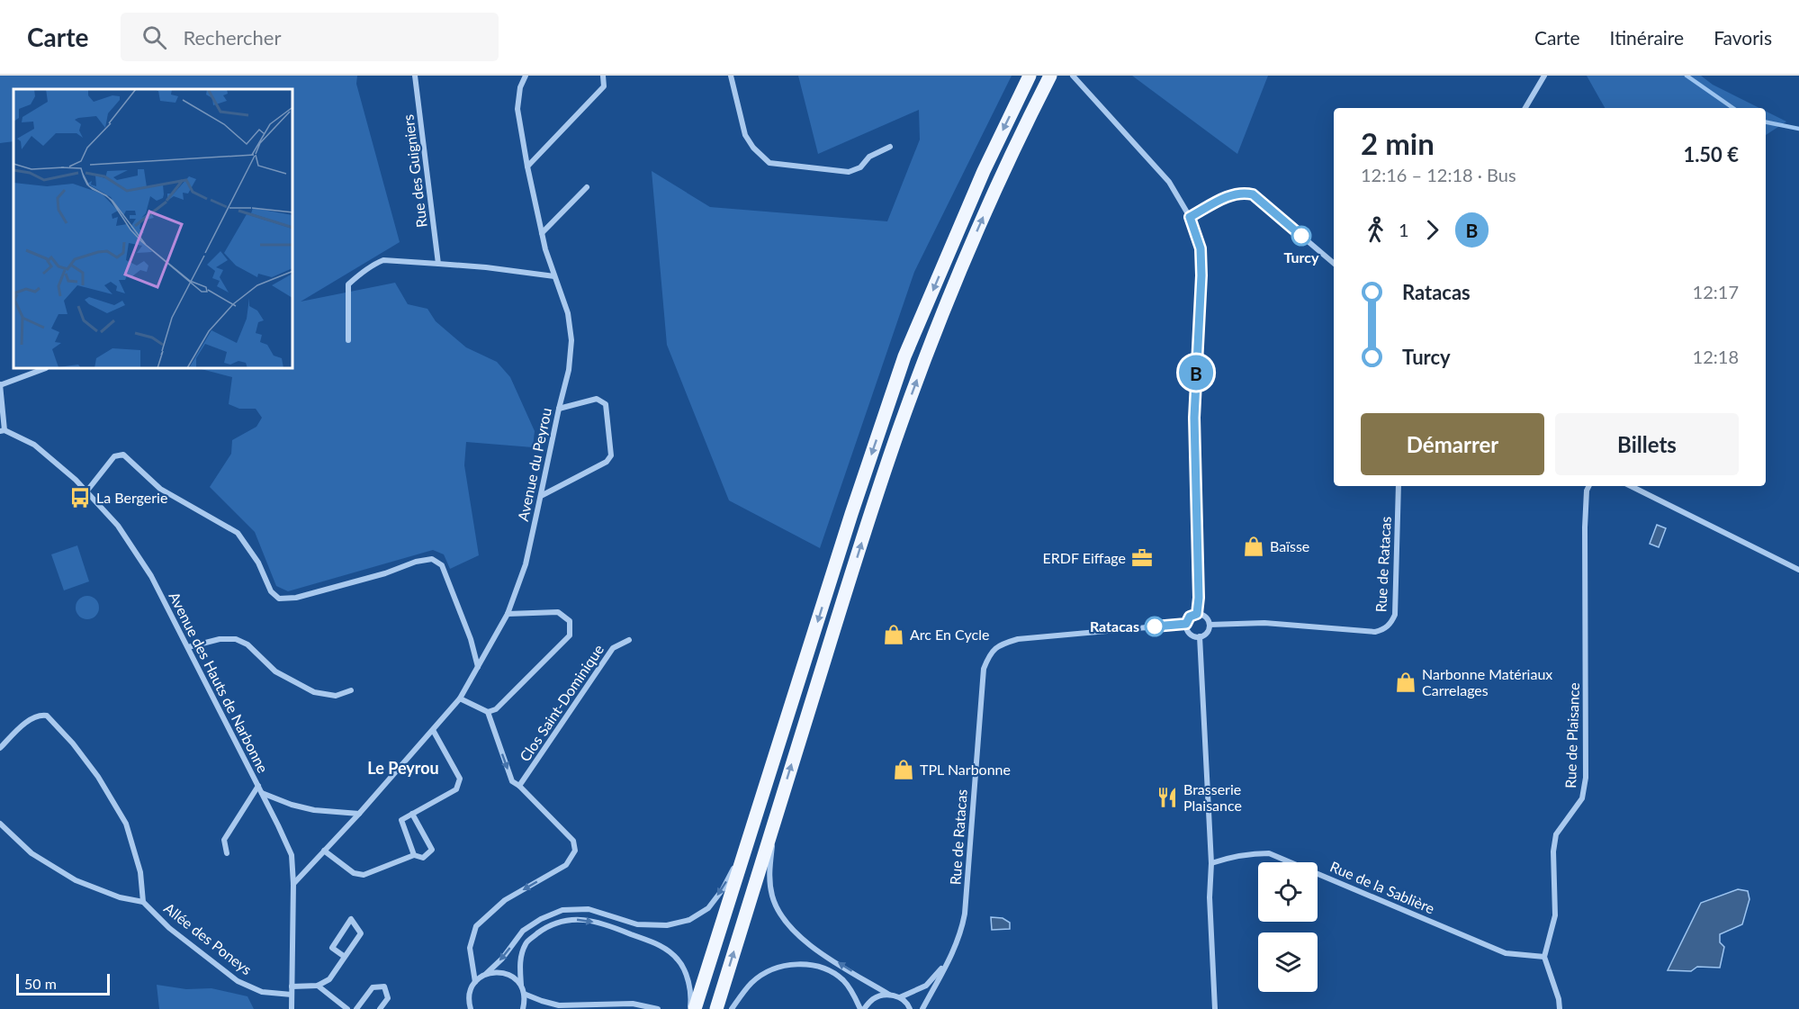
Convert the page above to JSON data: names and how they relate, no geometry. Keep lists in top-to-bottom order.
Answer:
{
  "streets": {
    "street": [
      "Rue des Guigniers",
      "Avenue du Peyrou",
      "Rue de Ratacas",
      "Avenue des Hauts de Narbonne",
      "Clos Saint-Dominique",
      "Rue de Plaisance",
      "Rue de la Sablière",
      "Allée des Poneys"
    ]
  },
  "crossings": [
    ["Avenue du Peyrou", "Avenue des Hauts de Narbonne"],
    ["Avenue des Hauts de Narbonne", "Allée des Poneys"],
    ["Rue de Plaisance", "Rue de la Sablière"]
  ],
  "districts": ["Le Peyrou"],
  "places": {
    "other": ["Turcy", "Ratacas"],
    "bus stop": ["La Bergerie"],
    "shop": [
      "Baïsse",
      "Arc En Cycle",
      "Narbonne Matériaux Carrelages",
      "TPL Narbonne"
    ],
    "office": ["ERDF Eiffage"],
    "restaurant": ["Brasserie Plaisance"]
  },
  "lines": ["bus line B"],
  "scale_bar": "50 m",
  "page": {
    "header": "Carte",
    "search": "Rechercher",
    "nav": ["Carte", "Itinéraire", "Favoris"],
    "on_map": "B",
    "heading": ["2 min", "12:16 – 12:18 · Bus", "1.50 €"],
    "legs": ["1", "B"],
    "list": [
      {
        "name": "Ratacas",
        "value": "12:17"
      },
      {
        "name": "Turcy",
        "value": "12:18"
      }
    ],
    "buttons": ["Démarrer", "Billets"],
    "scale": "50 m"
  }
}
